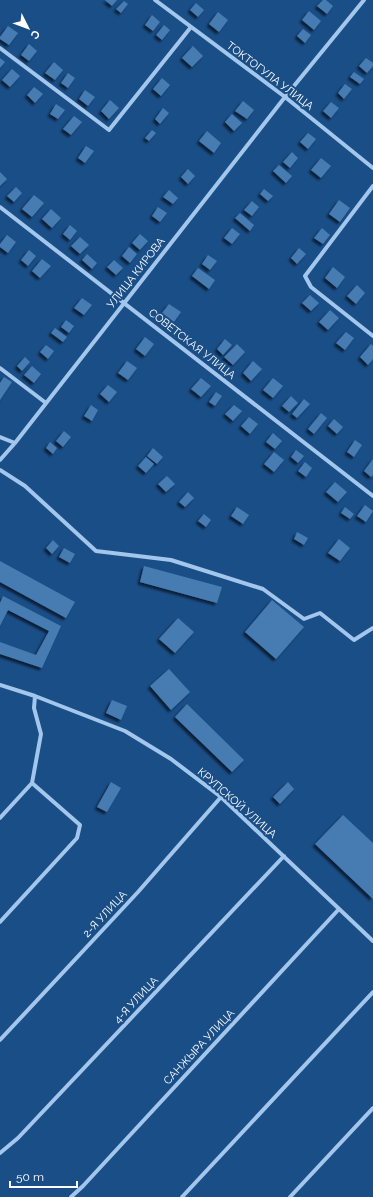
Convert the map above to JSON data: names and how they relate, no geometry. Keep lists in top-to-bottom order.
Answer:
{
  "streets": {
    "street": [
      "ТОКТОГУЛА УЛИЦА",
      "УЛИЦА КИРОВА",
      "СОВЕТСКАЯ УЛИЦА",
      "КРУПСКОЙ УЛИЦА",
      "2-Я УЛИЦА",
      "4-Я УЛИЦА",
      "САНЖЫРА УЛИЦА"
    ]
  },
  "crossings": [
    ["ТОКТОГУЛА УЛИЦА", "УЛИЦА КИРОВА"],
    ["УЛИЦА КИРОВА", "СОВЕТСКАЯ УЛИЦА"],
    ["КРУПСКОЙ УЛИЦА", "2-Я УЛИЦА"],
    ["КРУПСКОЙ УЛИЦА", "4-Я УЛИЦА"],
    ["КРУПСКОЙ УЛИЦА", "САНЖЫРА УЛИЦА"]
  ],
  "scale_bar": "50 m",
  "north": "bottom right"
}
